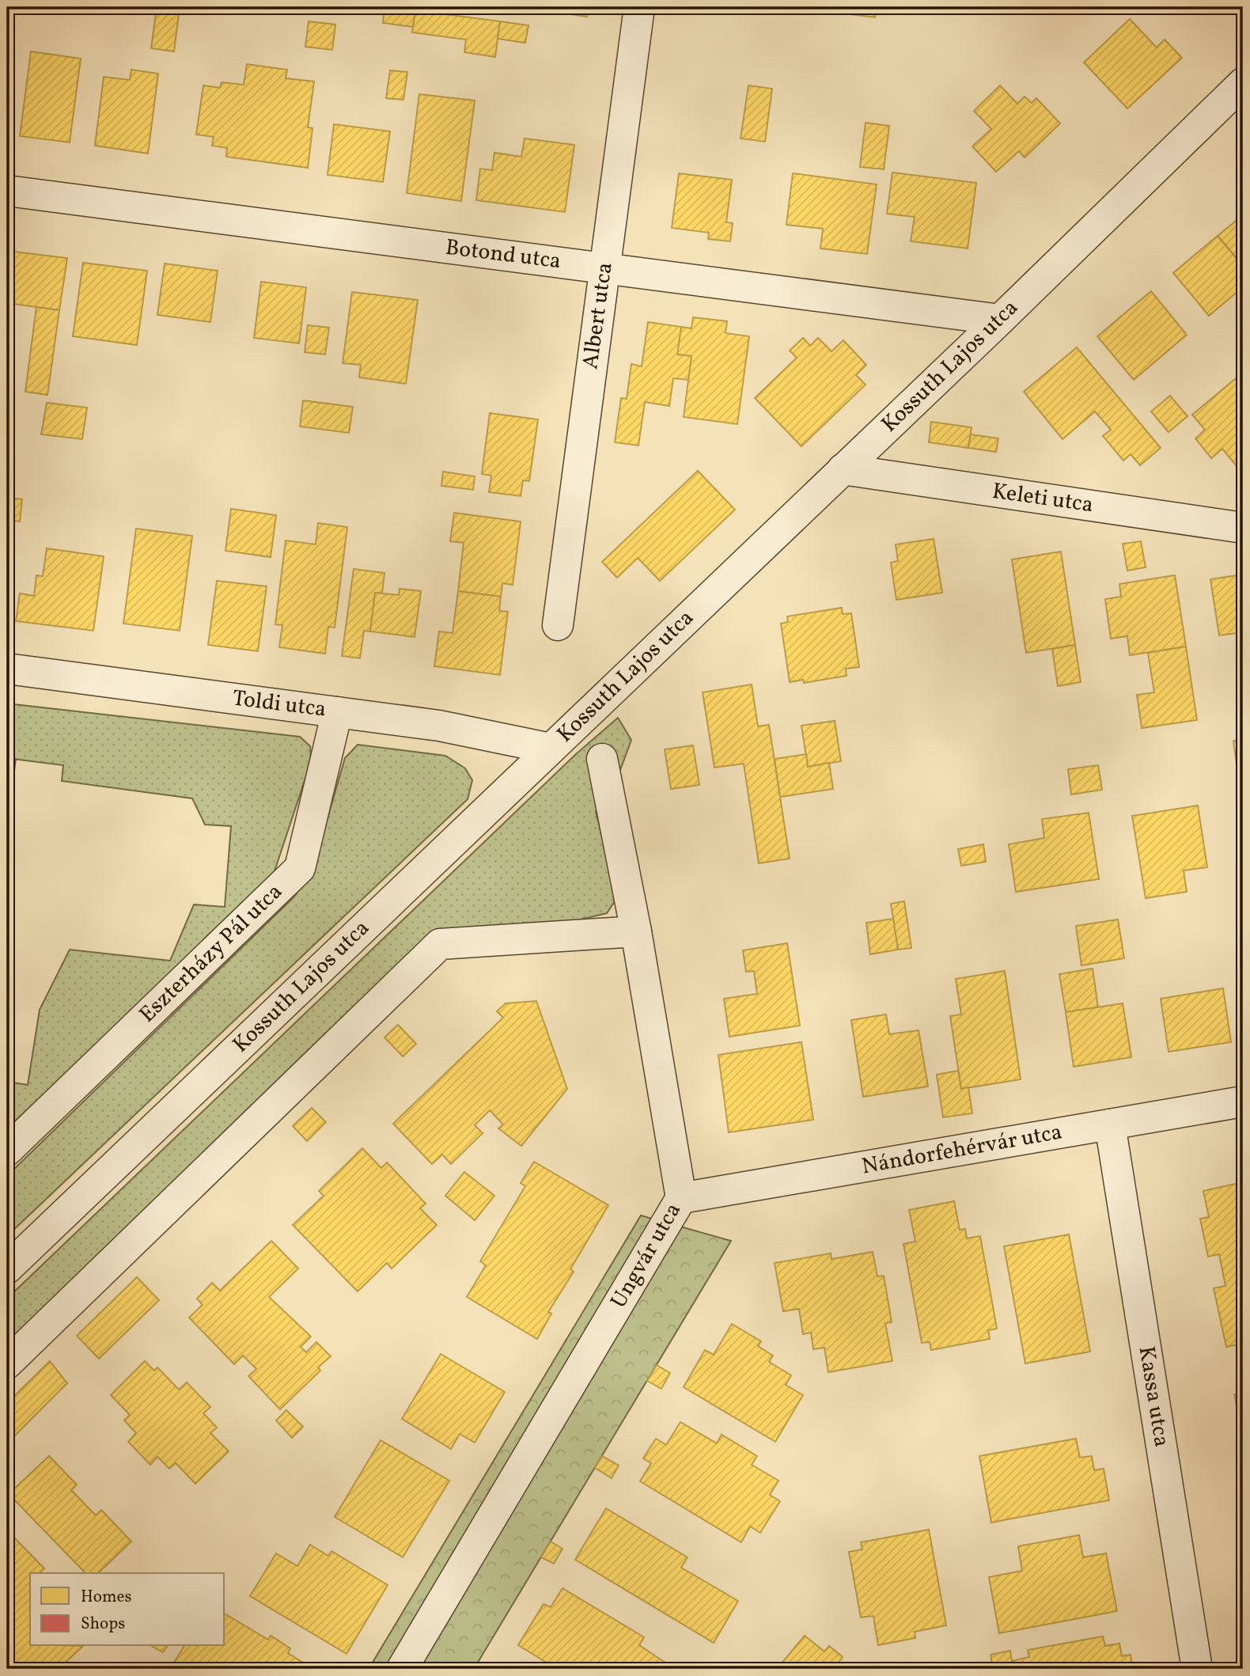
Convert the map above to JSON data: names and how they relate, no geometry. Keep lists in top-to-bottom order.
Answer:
{
  "streets": {
    "street": [
      "Botond utca",
      "Albert utca",
      "Kossuth Lajos utca",
      "Keleti utca",
      "Toldi utca",
      "Eszterházy Pál utca",
      "Nándorfehérvár utca",
      "Ungvár utca",
      "Kassa utca"
    ]
  },
  "crossings": [
    ["Botond utca", "Albert utca"],
    ["Botond utca", "Kossuth Lajos utca"],
    ["Kossuth Lajos utca", "Keleti utca"],
    ["Kossuth Lajos utca", "Toldi utca"],
    ["Toldi utca", "Eszterházy Pál utca"],
    ["Nándorfehérvár utca", "Ungvár utca"],
    ["Nándorfehérvár utca", "Kassa utca"]
  ],
  "legend": ["Homes", "Shops"]
}
